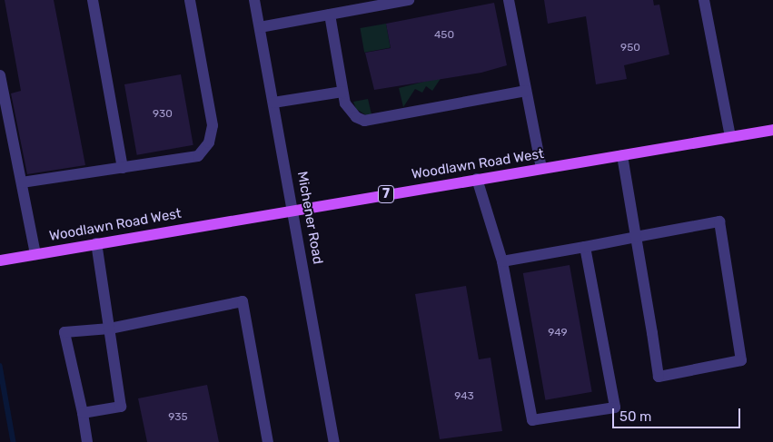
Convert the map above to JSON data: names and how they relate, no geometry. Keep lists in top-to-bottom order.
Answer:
{
  "streets": {
    "main road": ["Woodlawn Road West", "7"],
    "street": ["Michener Road"]
  },
  "crossings": [
    ["Woodlawn Road West", "Michener Road"]
  ],
  "house_numbers": [
    "450",
    "950",
    "930",
    "949",
    "943",
    "935"
  ],
  "scale_bar": "50 m"
}
